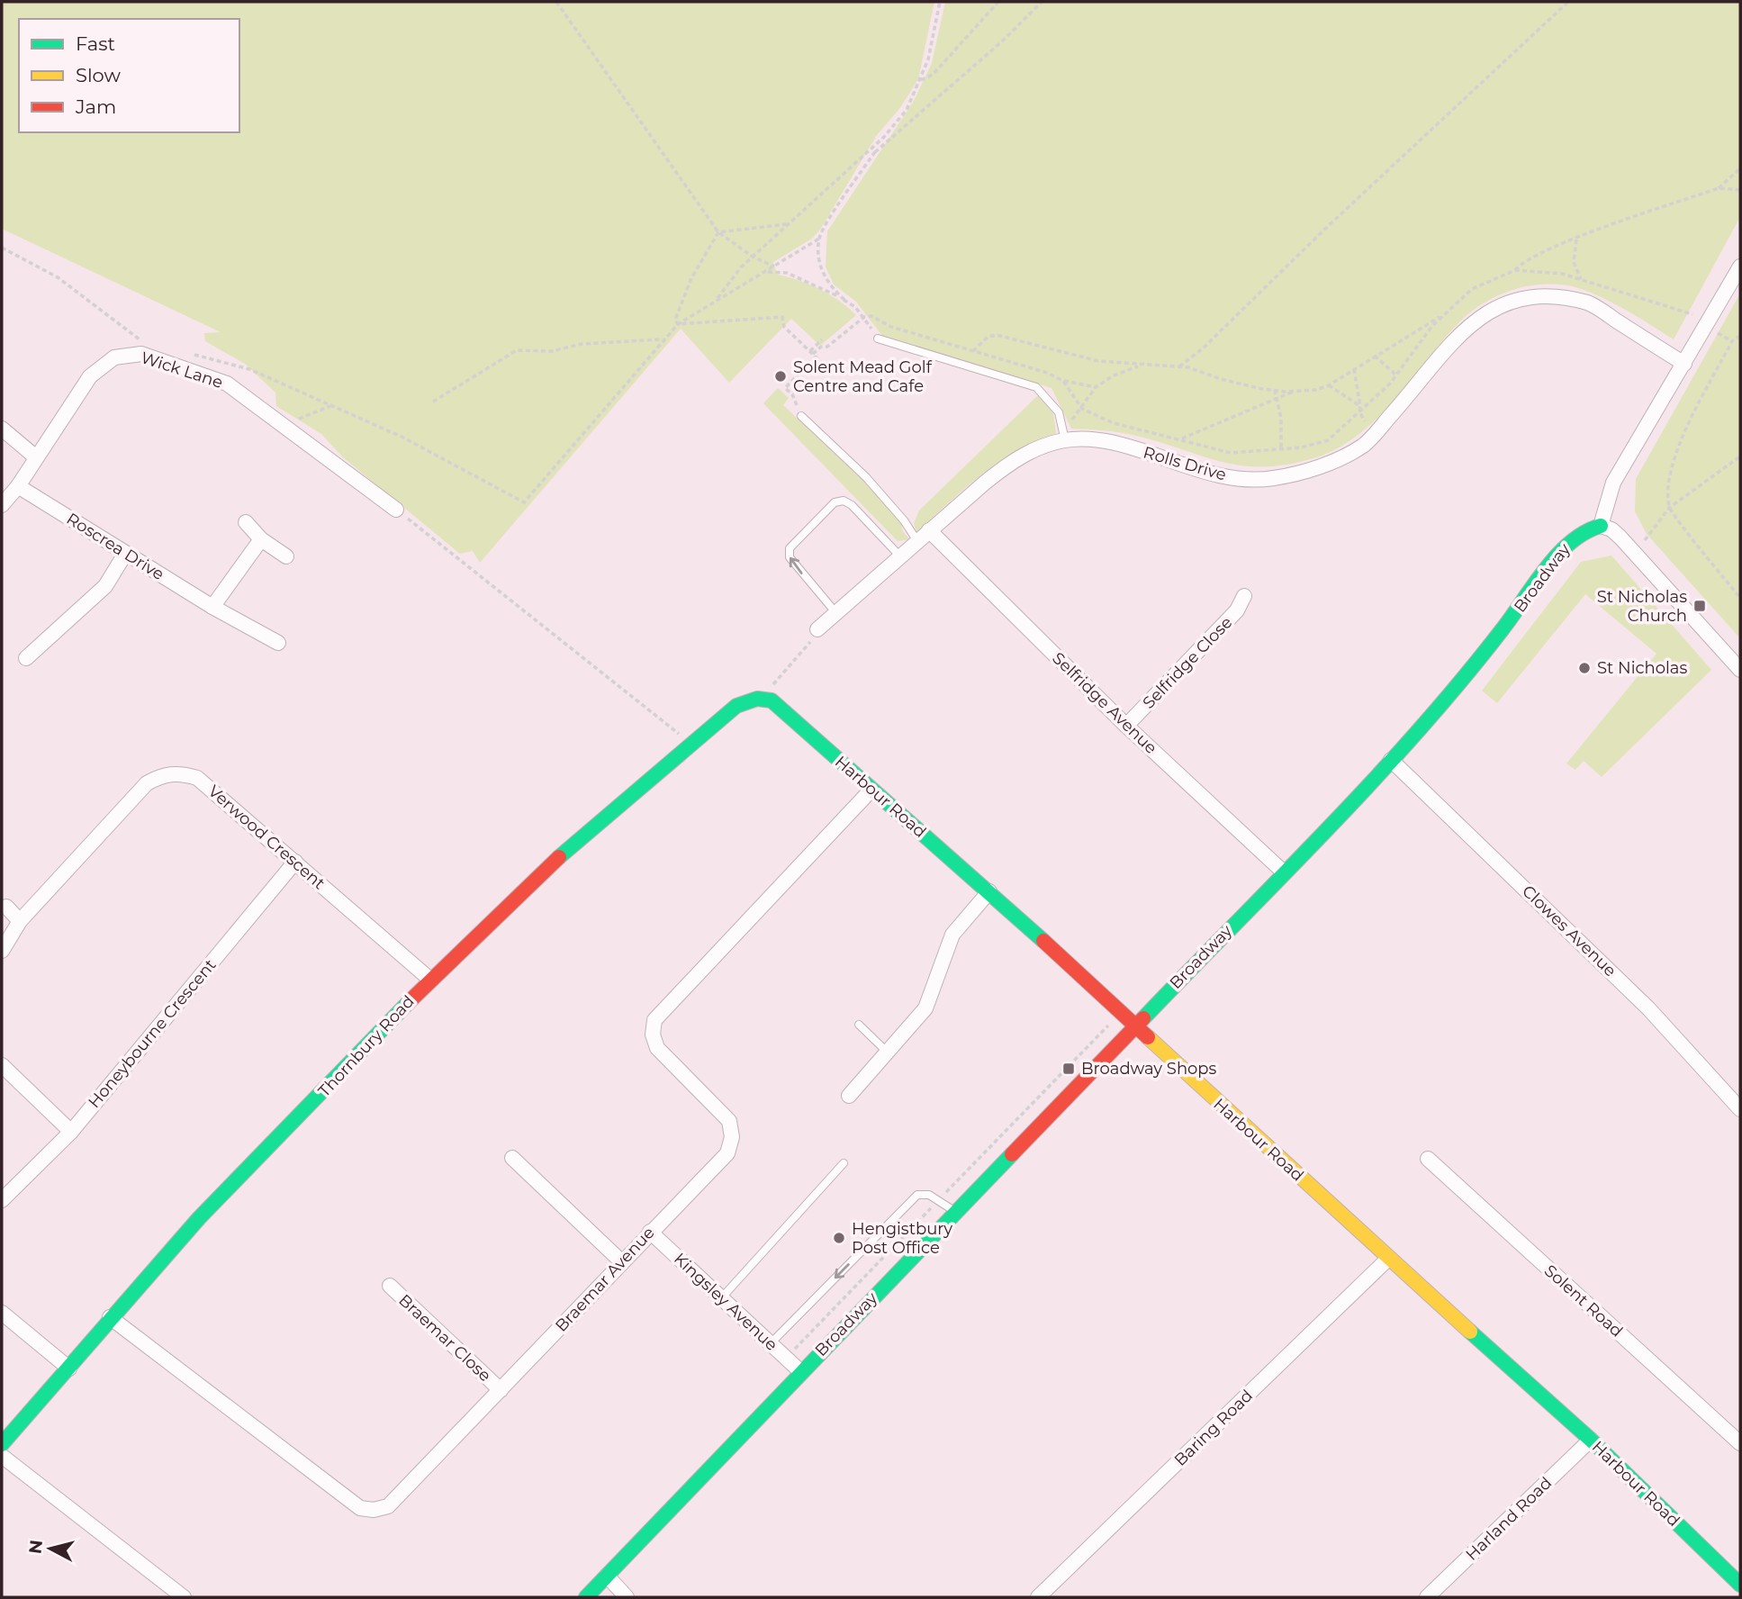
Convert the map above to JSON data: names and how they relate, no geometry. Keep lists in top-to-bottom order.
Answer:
{
  "streets": {
    "street": [
      "Wick Lane",
      "Rolls Drive",
      "Roscrea Drive",
      "Broadway",
      "Selfridge Close",
      "Selfridge Avenue",
      "Harbour Road",
      "Verwood Crescent",
      "Clowes Avenue",
      "Honeybourne Crescent",
      "Thornbury Road",
      "Braemar Avenue",
      "Solent Road",
      "Kingsley Avenue",
      "Braemar Close",
      "Baring Road",
      "Harland Road"
    ]
  },
  "crossings": [
    ["Wick Lane", "Roscrea Drive"],
    ["Rolls Drive", "Selfridge Avenue"],
    ["Broadway", "Selfridge Avenue"],
    ["Broadway", "Harbour Road"],
    ["Broadway", "Clowes Avenue"],
    ["Broadway", "Kingsley Avenue"],
    ["Selfridge Close", "Selfridge Avenue"],
    ["Harbour Road", "Thornbury Road"],
    ["Harbour Road", "Braemar Avenue"],
    ["Harbour Road", "Baring Road"],
    ["Harbour Road", "Harland Road"],
    ["Verwood Crescent", "Honeybourne Crescent"],
    ["Verwood Crescent", "Thornbury Road"],
    ["Thornbury Road", "Braemar Avenue"],
    ["Braemar Avenue", "Kingsley Avenue"],
    ["Braemar Avenue", "Braemar Close"]
  ],
  "places": {
    "other": ["Solent Mead Golf Centre and Cafe", "St Nicholas", "Hengistbury Post Office"],
    "transit": ["St Nicholas Church", "Broadway Shops"]
  },
  "legend": ["Fast", "Slow", "Jam"],
  "north": "left"
}
